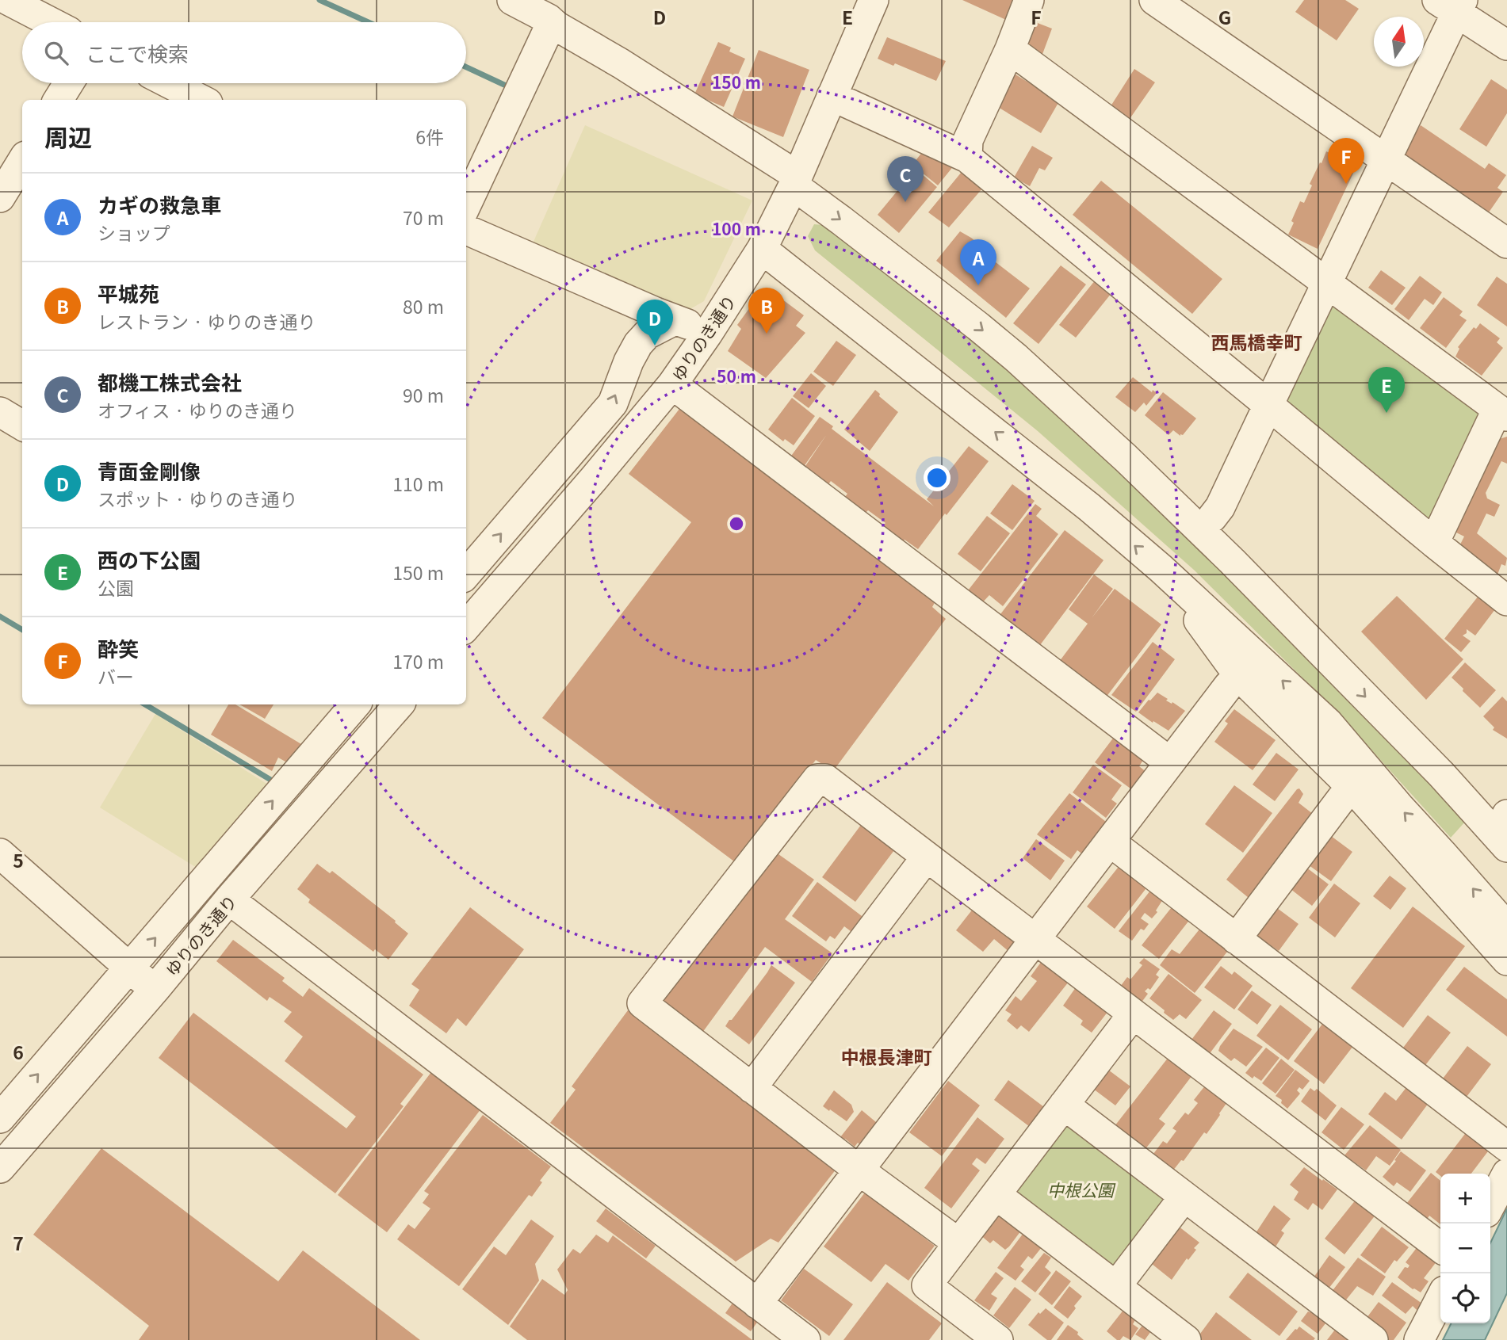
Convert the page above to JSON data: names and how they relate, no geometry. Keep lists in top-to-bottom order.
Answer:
{
  "streets": {
    "street": ["ゆりのき通り"]
  },
  "districts": ["西馬橋幸町", "中根長津町"],
  "parks": ["中根公園"],
  "north": "top",
  "page": {
    "search": "ここで検索",
    "heading": ["周辺", "6件"],
    "pins": [
      "F",
      "C",
      "A",
      "B",
      "D",
      "E"
    ],
    "list": [
      {
        "mark": "A",
        "name": "カギの救急車",
        "note": "ショップ",
        "value": "70 m"
      },
      {
        "mark": "B",
        "name": "平城苑",
        "note": "レストラン · ゆりのき通り",
        "value": "80 m"
      },
      {
        "mark": "C",
        "name": "都機工株式会社",
        "note": "オフィス · ゆりのき通り",
        "value": "90 m"
      },
      {
        "mark": "D",
        "name": "青面金剛像",
        "note": "スポット · ゆりのき通り",
        "value": "110 m"
      },
      {
        "mark": "E",
        "name": "西の下公園",
        "note": "公園",
        "value": "150 m"
      },
      {
        "mark": "F",
        "name": "酔笑",
        "note": "バー",
        "value": "170 m"
      }
    ],
    "map_buttons": ["+", "−"]
  },
  "grid": {
    "columns": [
      "D",
      "E",
      "F",
      "G"
    ],
    "rows": ["5", "6", "7"]
  },
  "rings": ["150 m", "100 m", "50 m"]
}
